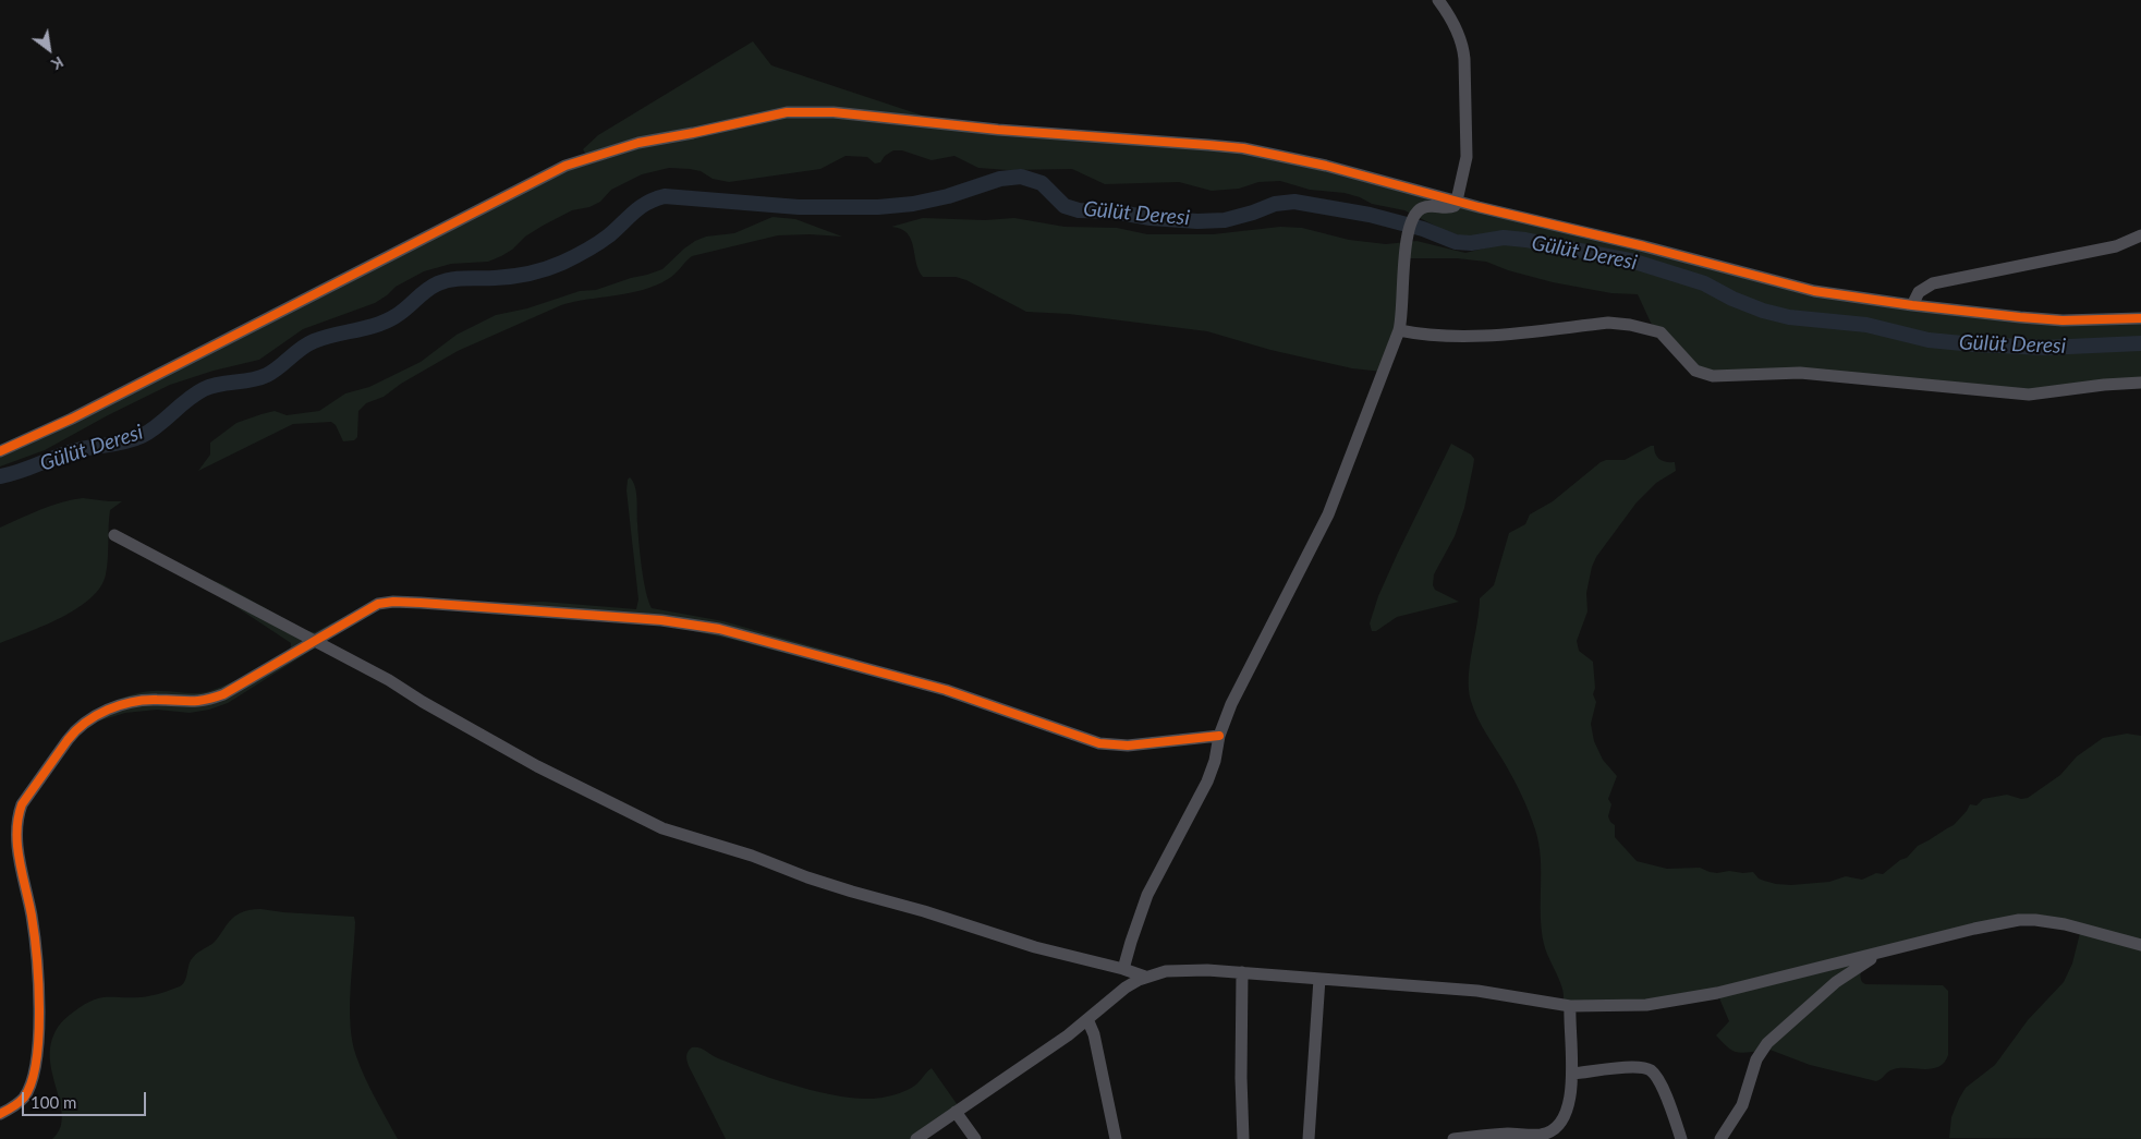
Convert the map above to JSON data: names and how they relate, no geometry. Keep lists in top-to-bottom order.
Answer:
{
  "water": ["Gülüt Deresi"],
  "scale_bar": "100 m",
  "north": "bottom right"
}
